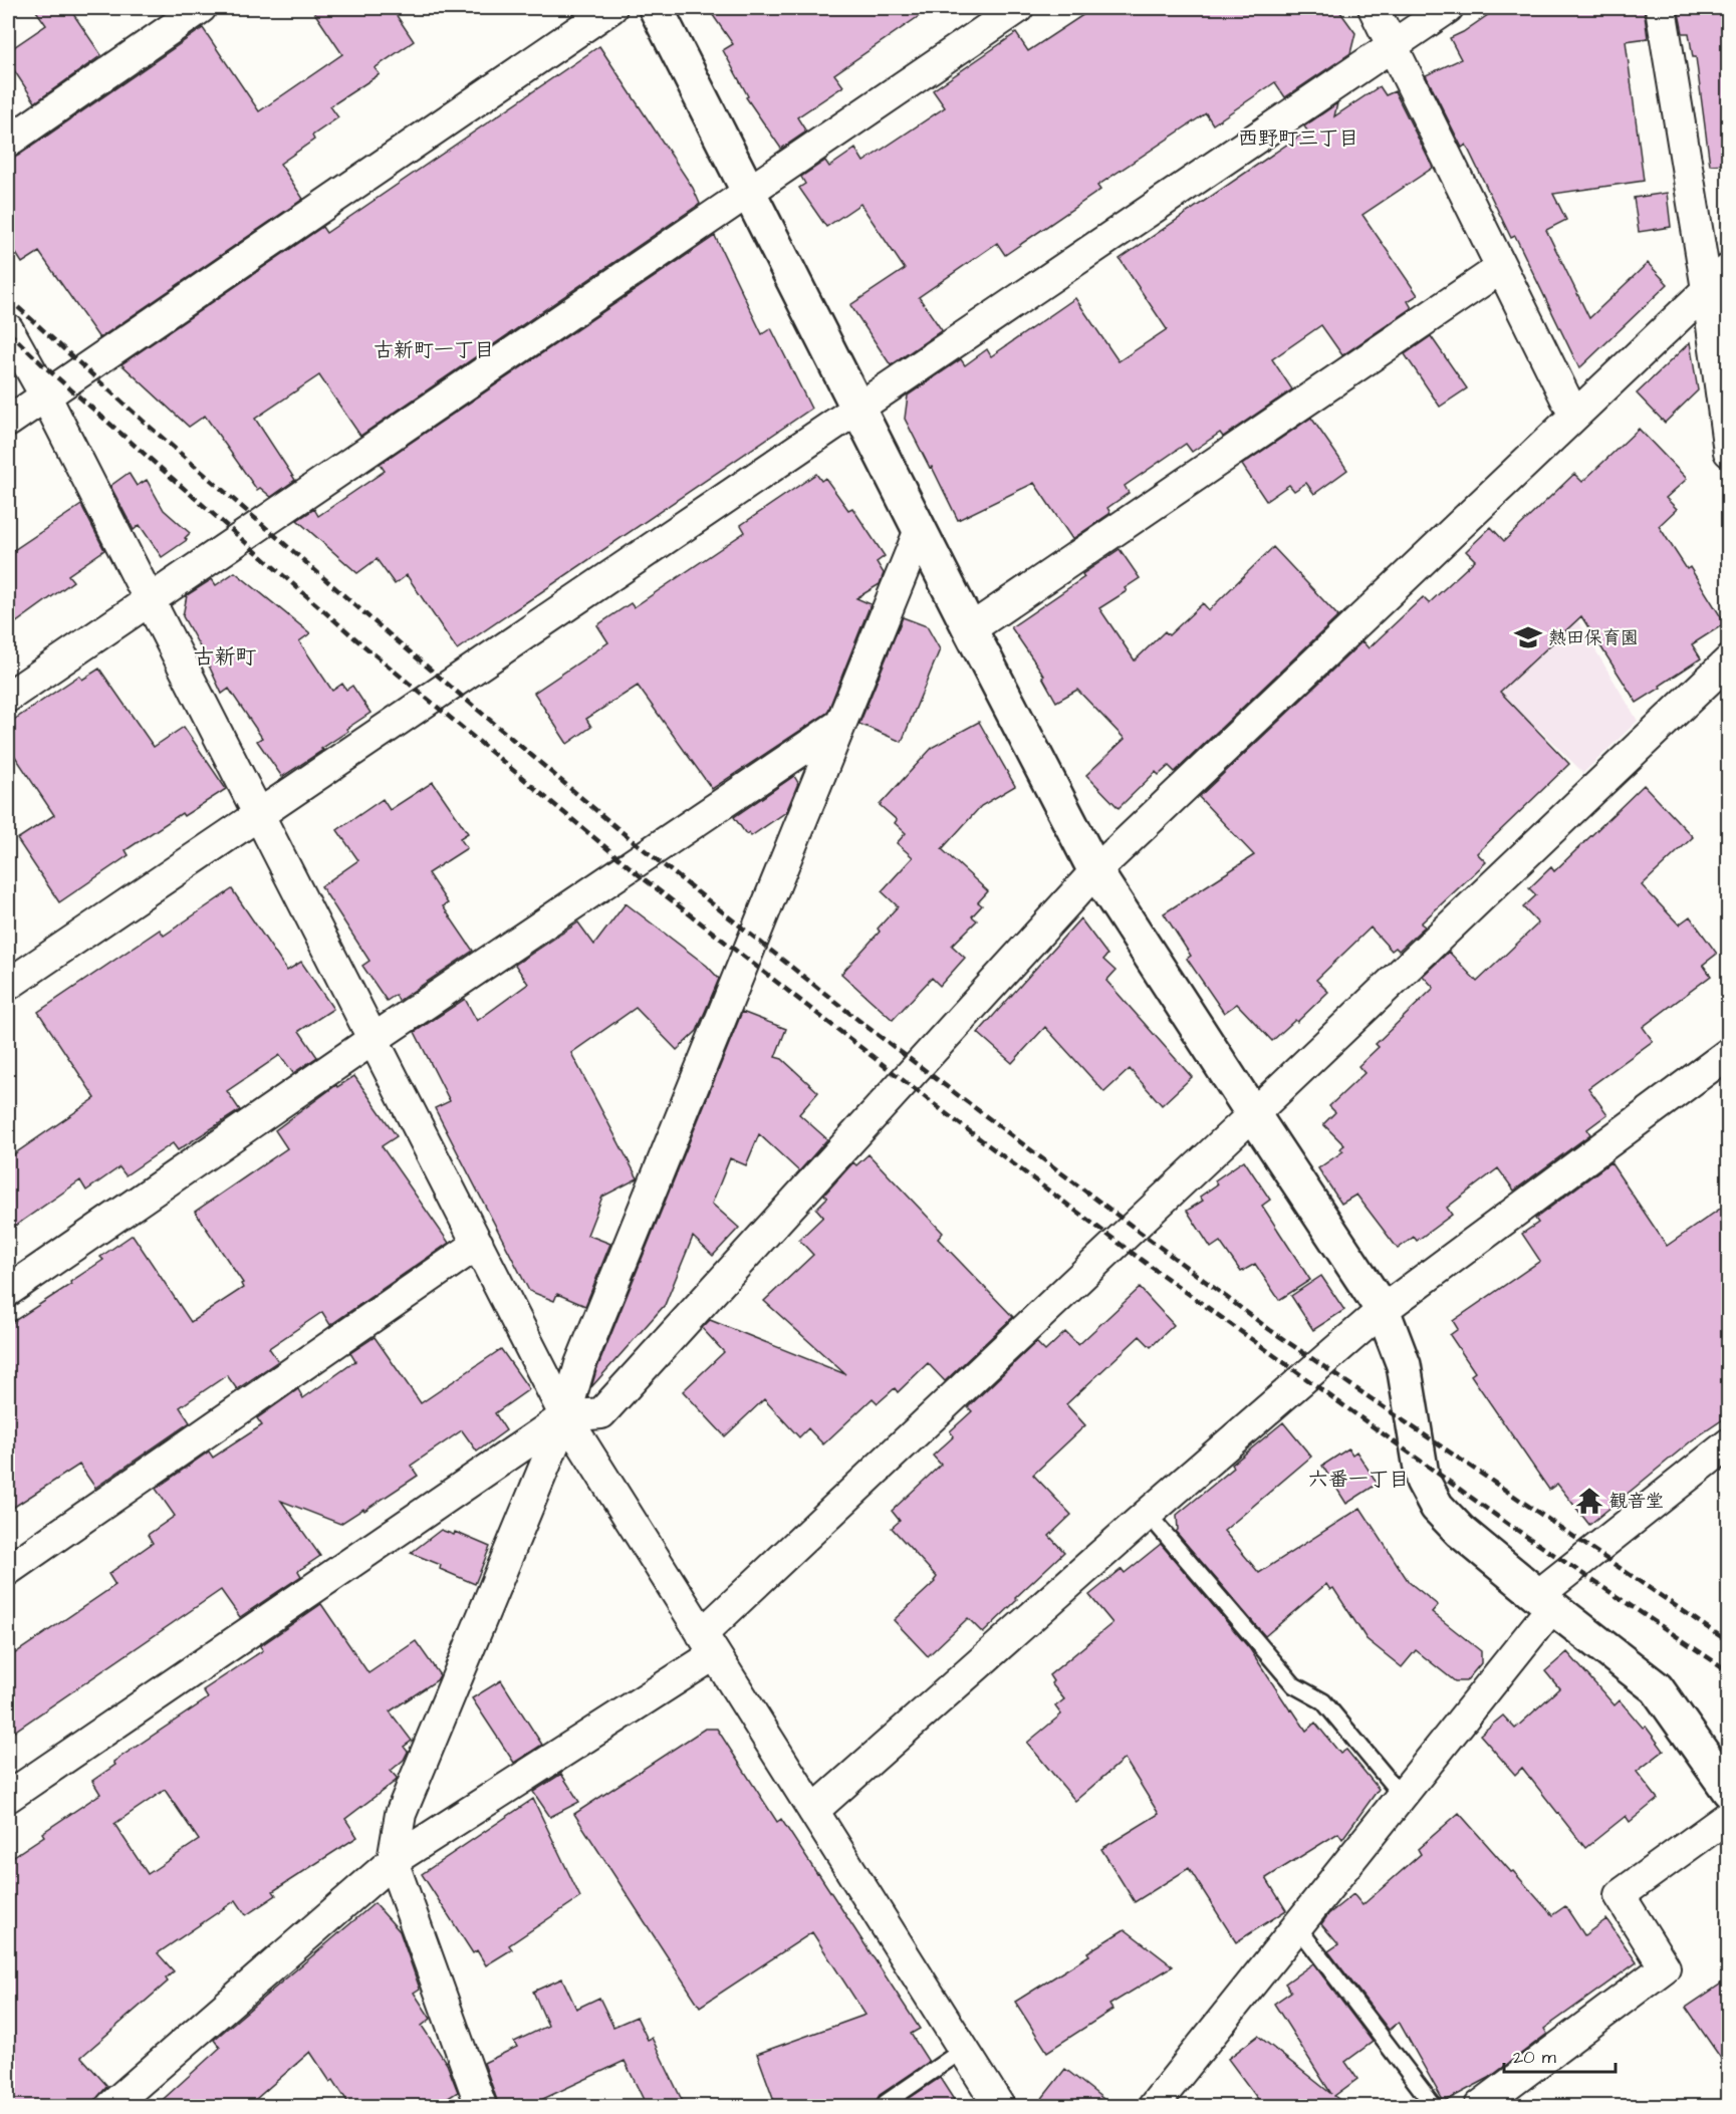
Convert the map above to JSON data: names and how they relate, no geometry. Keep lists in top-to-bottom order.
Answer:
{
  "districts": [
    "西野町三丁目",
    "古新町一丁目",
    "古新町",
    "六番一丁目"
  ],
  "places": {
    "school or university": ["熱田保育園"],
    "temple": ["観音堂"]
  },
  "scale_bar": "20 m"
}
